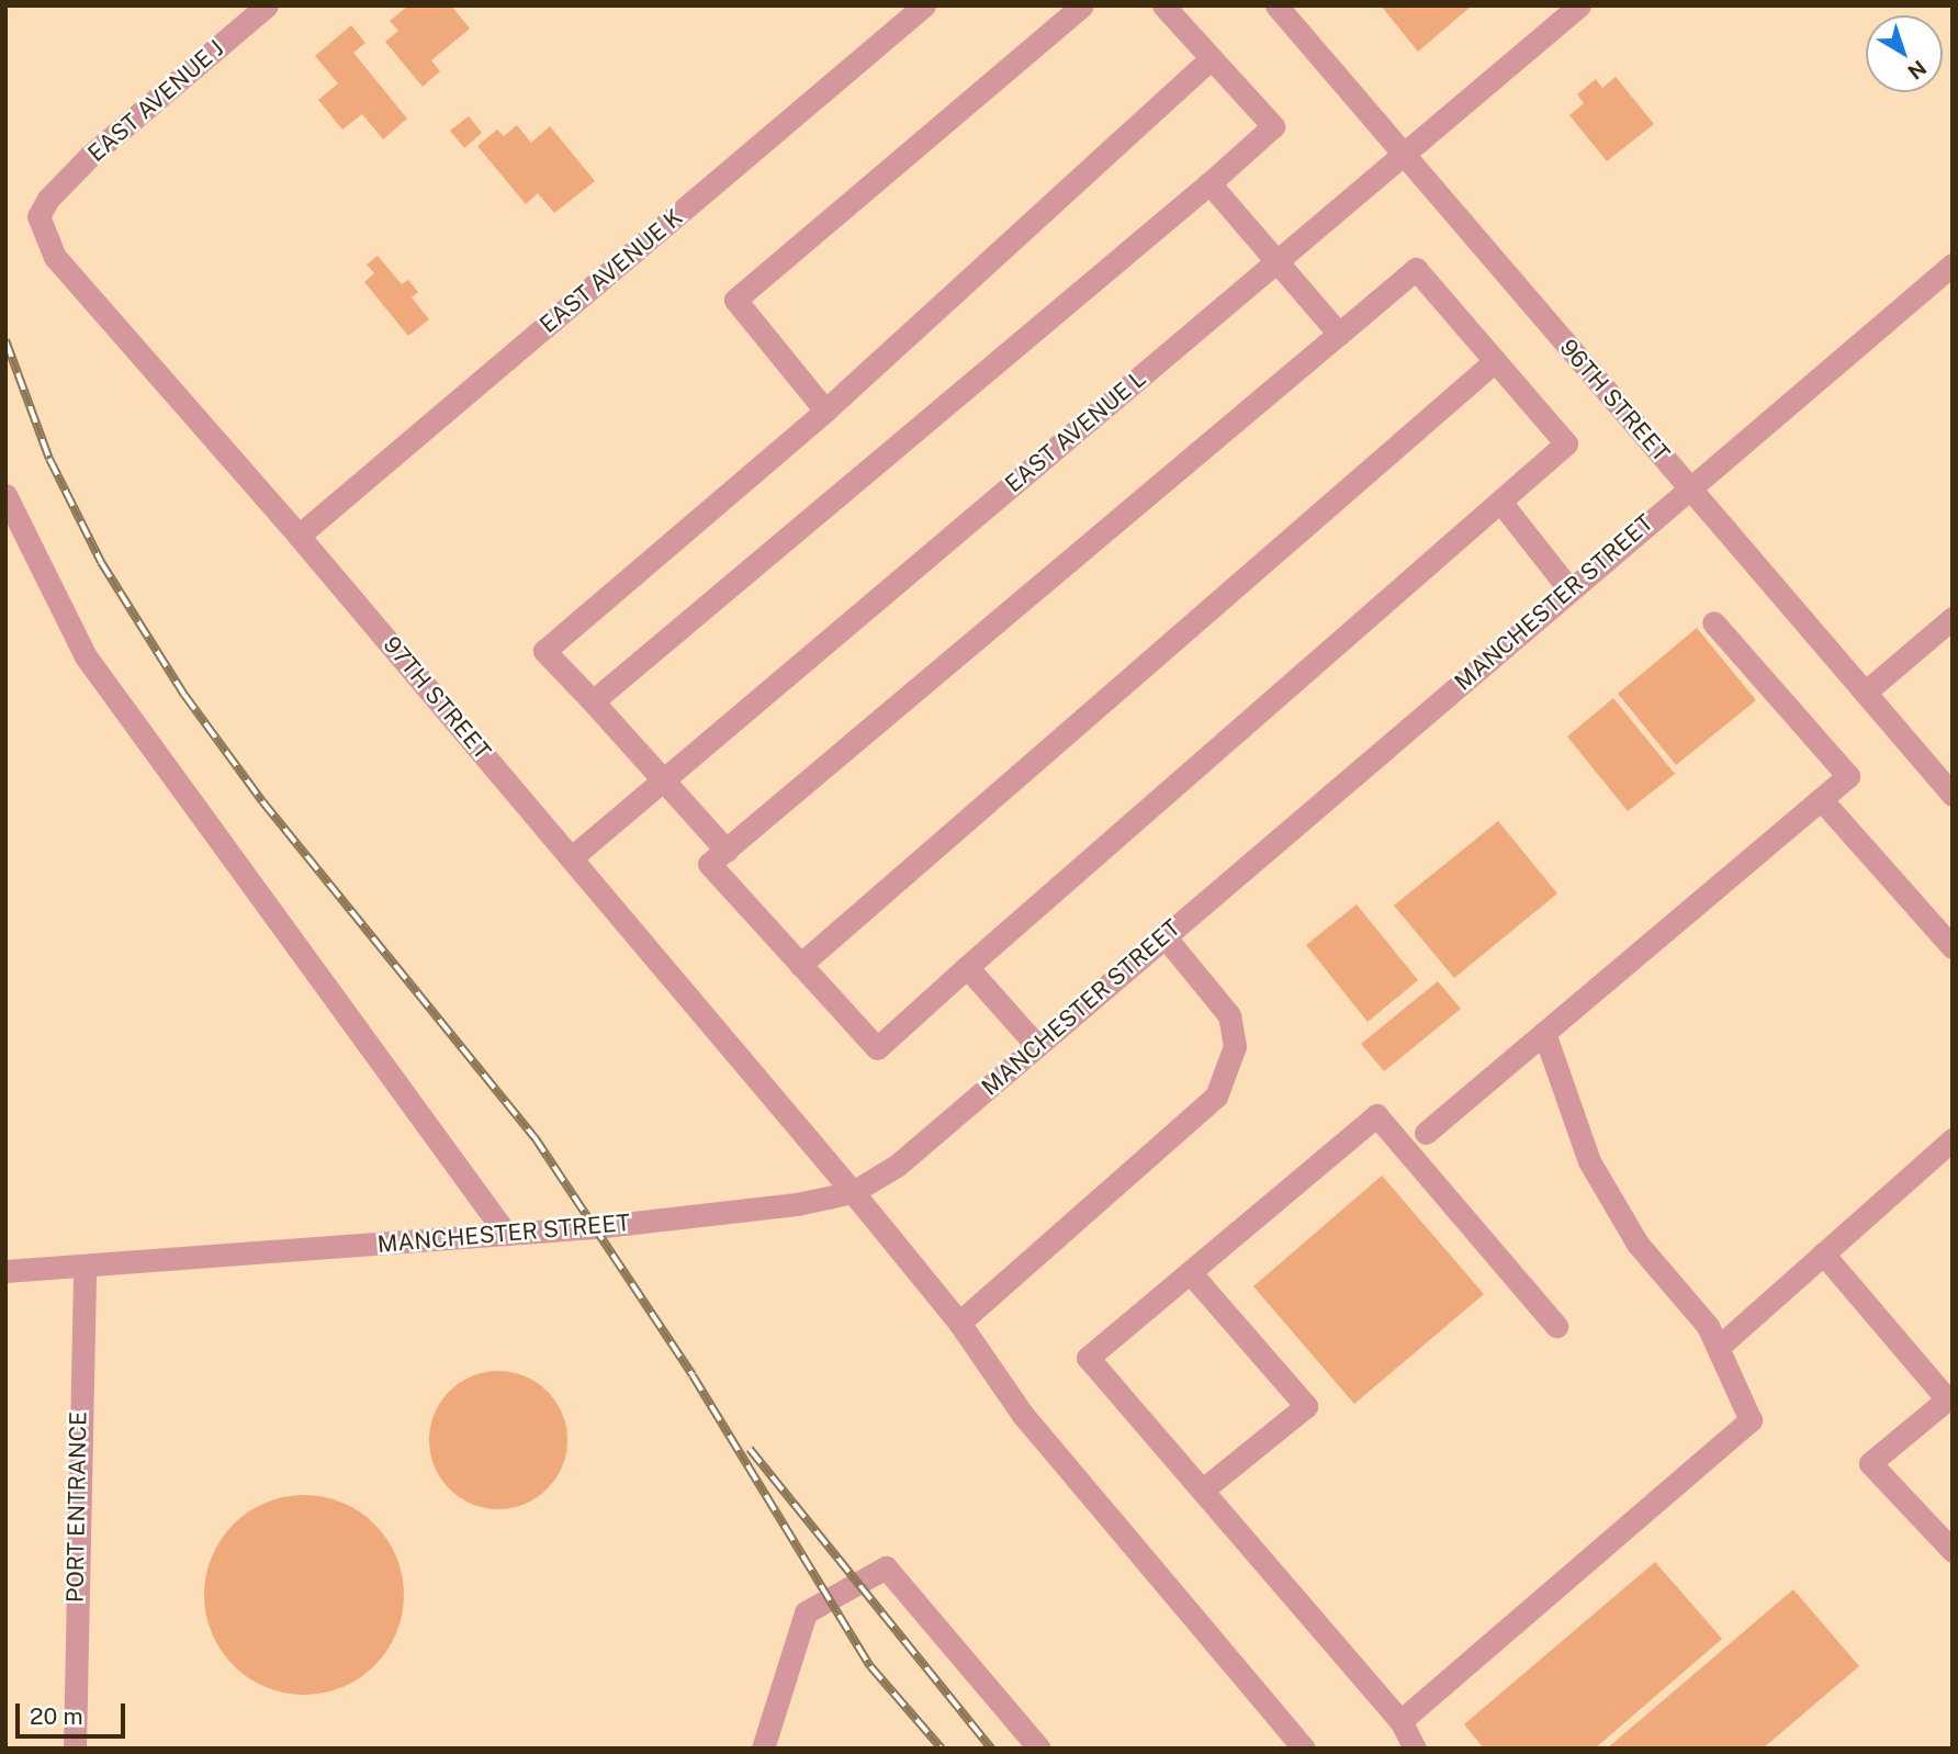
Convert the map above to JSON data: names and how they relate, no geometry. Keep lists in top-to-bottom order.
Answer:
{
  "streets": {
    "street": [
      "EAST AVENUE J",
      "EAST AVENUE K",
      "96TH STREET",
      "EAST AVENUE L",
      "MANCHESTER STREET",
      "97TH STREET",
      "PORT ENTRANCE"
    ]
  },
  "crossings": [
    ["EAST AVENUE J", "97TH STREET"],
    ["EAST AVENUE K", "97TH STREET"],
    ["96TH STREET", "EAST AVENUE L"],
    ["96TH STREET", "MANCHESTER STREET"],
    ["EAST AVENUE L", "97TH STREET"],
    ["MANCHESTER STREET", "97TH STREET"],
    ["MANCHESTER STREET", "PORT ENTRANCE"]
  ],
  "scale_bar": "20 m",
  "north": "bottom right"
}
